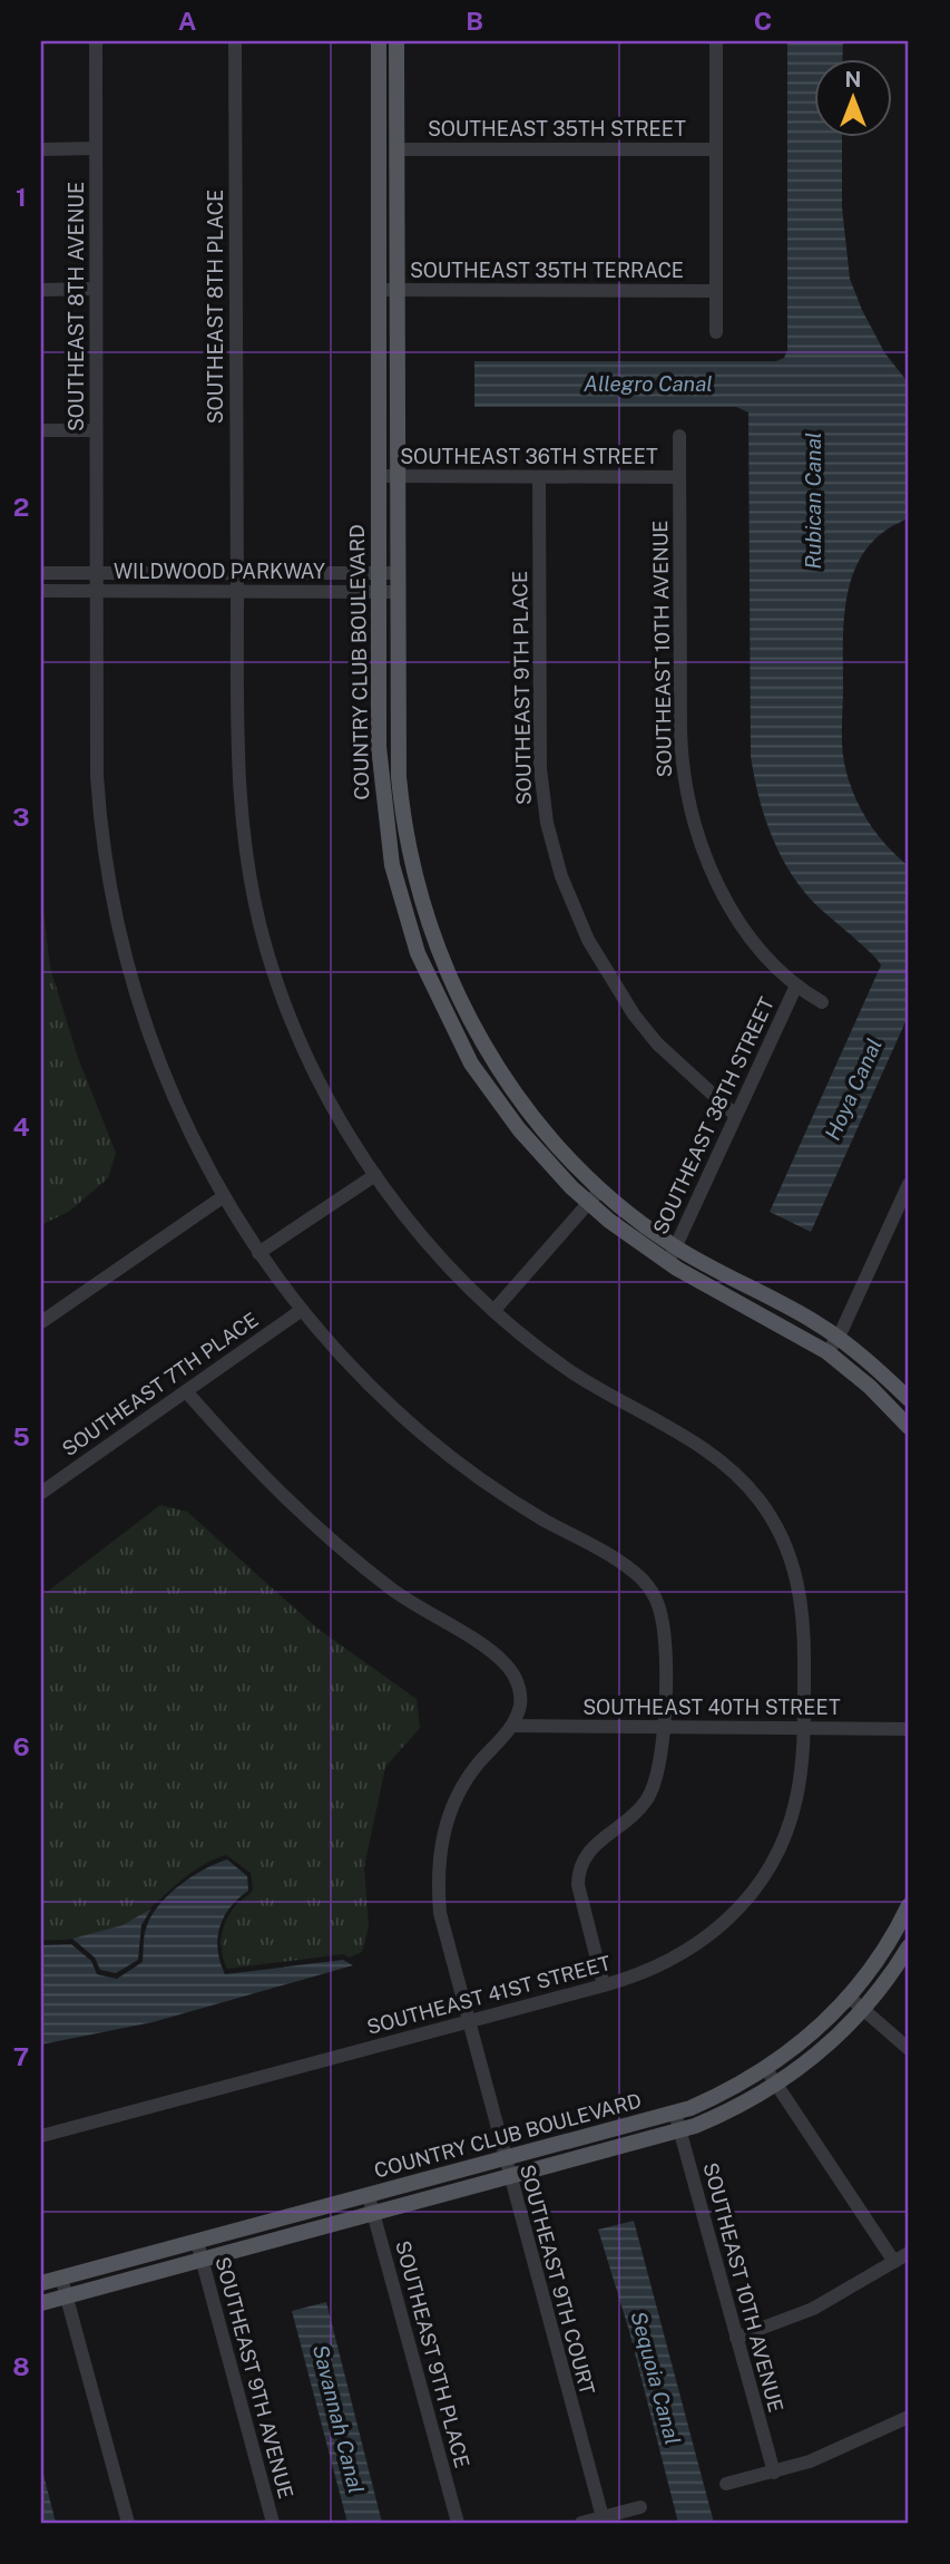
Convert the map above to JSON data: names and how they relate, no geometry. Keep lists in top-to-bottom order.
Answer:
{
  "streets": {
    "main road": ["COUNTRY CLUB BOULEVARD"],
    "street": [
      "SOUTHEAST 35TH STREET",
      "SOUTHEAST 35TH TERRACE",
      "SOUTHEAST 8TH AVENUE",
      "SOUTHEAST 8TH PLACE",
      "SOUTHEAST 36TH STREET",
      "WILDWOOD PARKWAY",
      "SOUTHEAST 10TH AVENUE",
      "SOUTHEAST 9TH PLACE",
      "SOUTHEAST 38TH STREET",
      "SOUTHEAST 7TH PLACE",
      "SOUTHEAST 40TH STREET",
      "SOUTHEAST 41ST STREET",
      "SOUTHEAST 9TH COURT",
      "SOUTHEAST 9TH AVENUE"
    ]
  },
  "crossings": [
    ["SOUTHEAST 35TH STREET", "COUNTRY CLUB BOULEVARD"],
    ["SOUTHEAST 35TH TERRACE", "COUNTRY CLUB BOULEVARD"],
    ["SOUTHEAST 8TH AVENUE", "WILDWOOD PARKWAY"],
    ["SOUTHEAST 8TH PLACE", "WILDWOOD PARKWAY"],
    ["SOUTHEAST 36TH STREET", "SOUTHEAST 10TH AVENUE"],
    ["SOUTHEAST 36TH STREET", "COUNTRY CLUB BOULEVARD"],
    ["SOUTHEAST 36TH STREET", "SOUTHEAST 9TH PLACE"],
    ["WILDWOOD PARKWAY", "COUNTRY CLUB BOULEVARD"],
    ["SOUTHEAST 10TH AVENUE", "COUNTRY CLUB BOULEVARD"],
    ["SOUTHEAST 10TH AVENUE", "SOUTHEAST 38TH STREET"],
    ["COUNTRY CLUB BOULEVARD", "SOUTHEAST 9TH PLACE"],
    ["COUNTRY CLUB BOULEVARD", "SOUTHEAST 38TH STREET"],
    ["COUNTRY CLUB BOULEVARD", "SOUTHEAST 9TH COURT"],
    ["COUNTRY CLUB BOULEVARD", "SOUTHEAST 9TH AVENUE"],
    ["SOUTHEAST 9TH PLACE", "SOUTHEAST 38TH STREET"],
    ["SOUTHEAST 40TH STREET", "SOUTHEAST 41ST STREET"],
    ["SOUTHEAST 40TH STREET", "SOUTHEAST 9TH COURT"],
    ["SOUTHEAST 41ST STREET", "SOUTHEAST 9TH COURT"]
  ],
  "water": [
    "Allegro Canal",
    "Rubican Canal",
    "Hoya Canal",
    "Sequoia Canal",
    "Savannah Canal"
  ],
  "north": "top",
  "grid": {
    "columns": ["A", "B", "C"],
    "rows": [
      "1",
      "2",
      "3",
      "4",
      "5",
      "6",
      "7",
      "8"
    ]
  }
}
